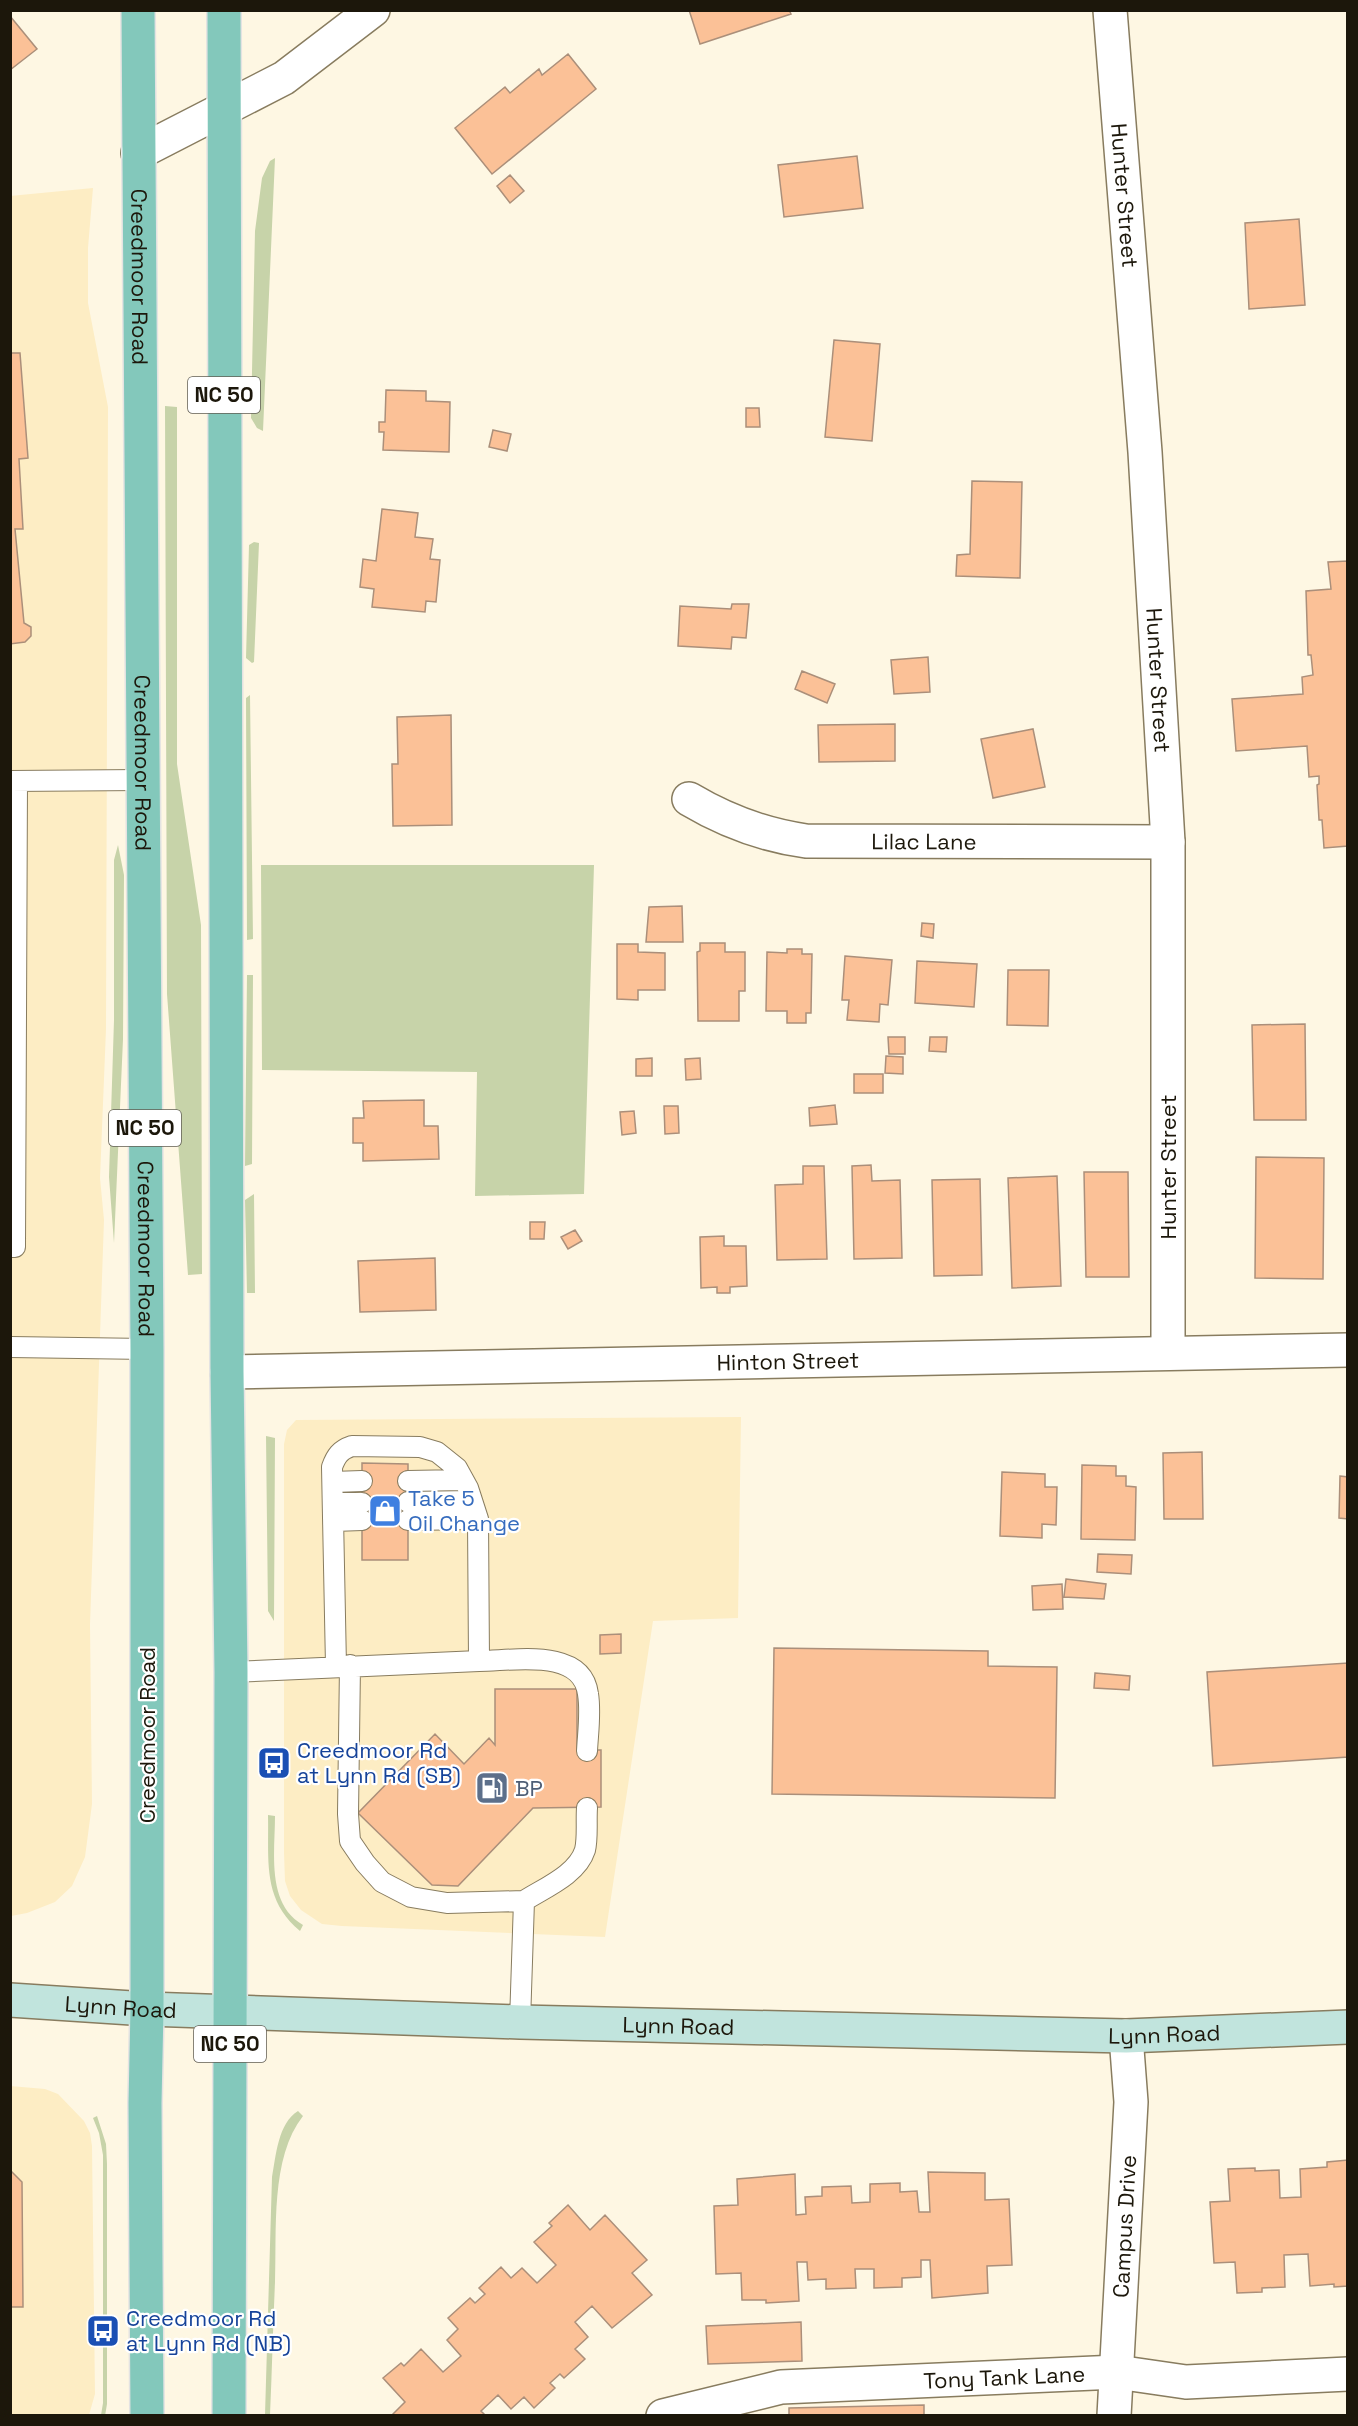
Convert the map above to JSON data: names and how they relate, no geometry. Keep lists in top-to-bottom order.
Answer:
{
  "streets": {
    "main road": ["Creedmoor Road", "NC 50", "Lynn Road"],
    "street": [
      "Hunter Street",
      "Lilac Lane",
      "Hinton Street",
      "Campus Drive",
      "Tony Tank Lane"
    ]
  },
  "crossings": [
    ["Hunter Street", "Lilac Lane"],
    ["Hunter Street", "Hinton Street"],
    ["Creedmoor Road", "Lynn Road"],
    ["NC 50", "Hinton Street"],
    ["NC 50", "Lynn Road"],
    ["Lynn Road", "Campus Drive"],
    ["Campus Drive", "Tony Tank Lane"]
  ],
  "places": {
    "shop": ["Take 5 Oil Change"],
    "bus stop": ["Creedmoor Rd at Lynn Rd (SB)", "Creedmoor Rd at Lynn Rd (NB)"],
    "fuel station": ["BP"]
  }
}
